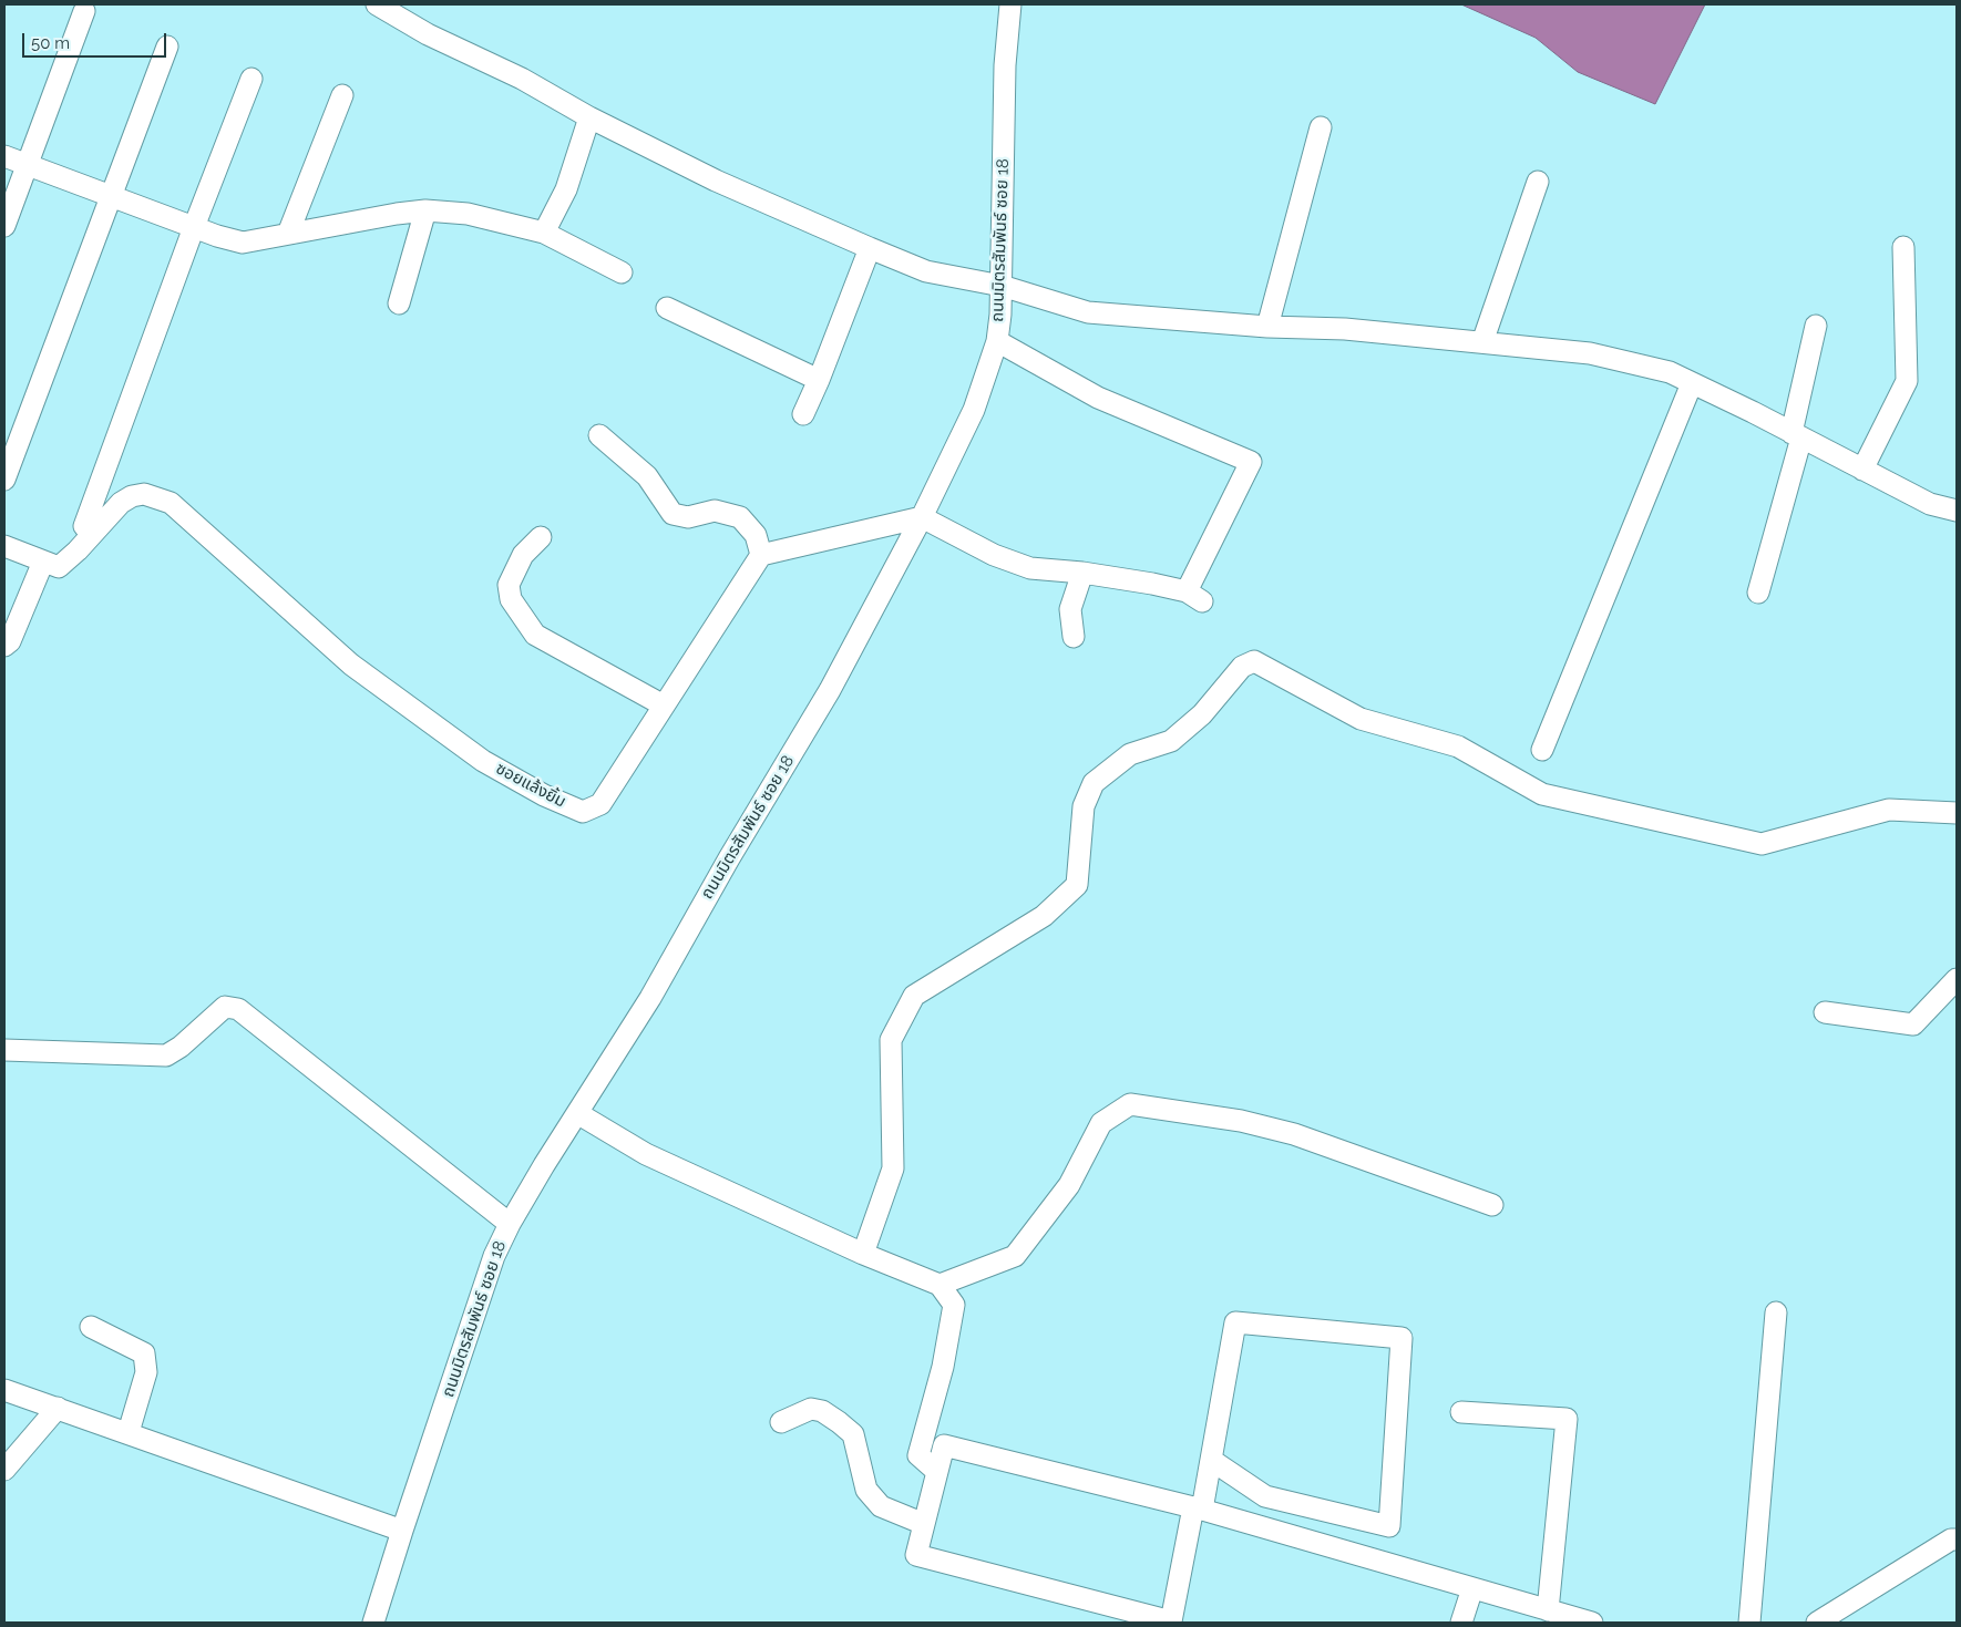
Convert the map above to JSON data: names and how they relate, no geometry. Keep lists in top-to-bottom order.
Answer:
{
  "streets": {
    "street": ["ถนนมิตรสัมพันธ์ ซอย 18", "ซอยแล้งยิ้ม"]
  },
  "scale_bar": "50 m"
}
